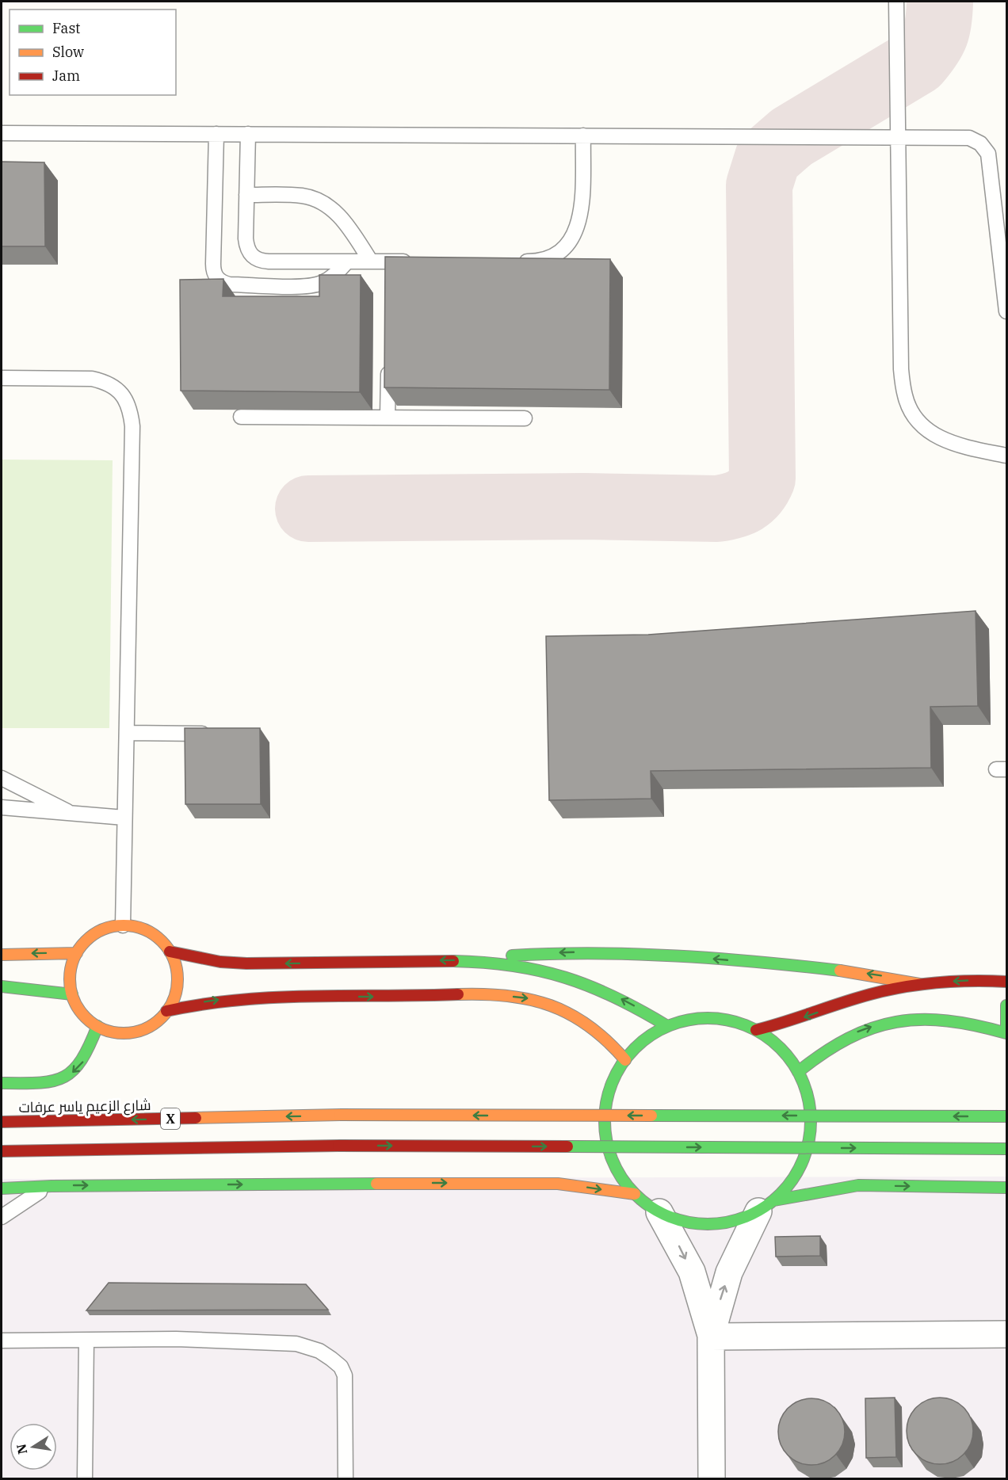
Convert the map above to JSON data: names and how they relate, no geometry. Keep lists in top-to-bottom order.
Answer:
{
  "streets": {
    "main road": ["شارع الزعيم ياسر عرفات", "X"]
  },
  "legend": ["Fast", "Slow", "Jam"],
  "north": "left"
}
